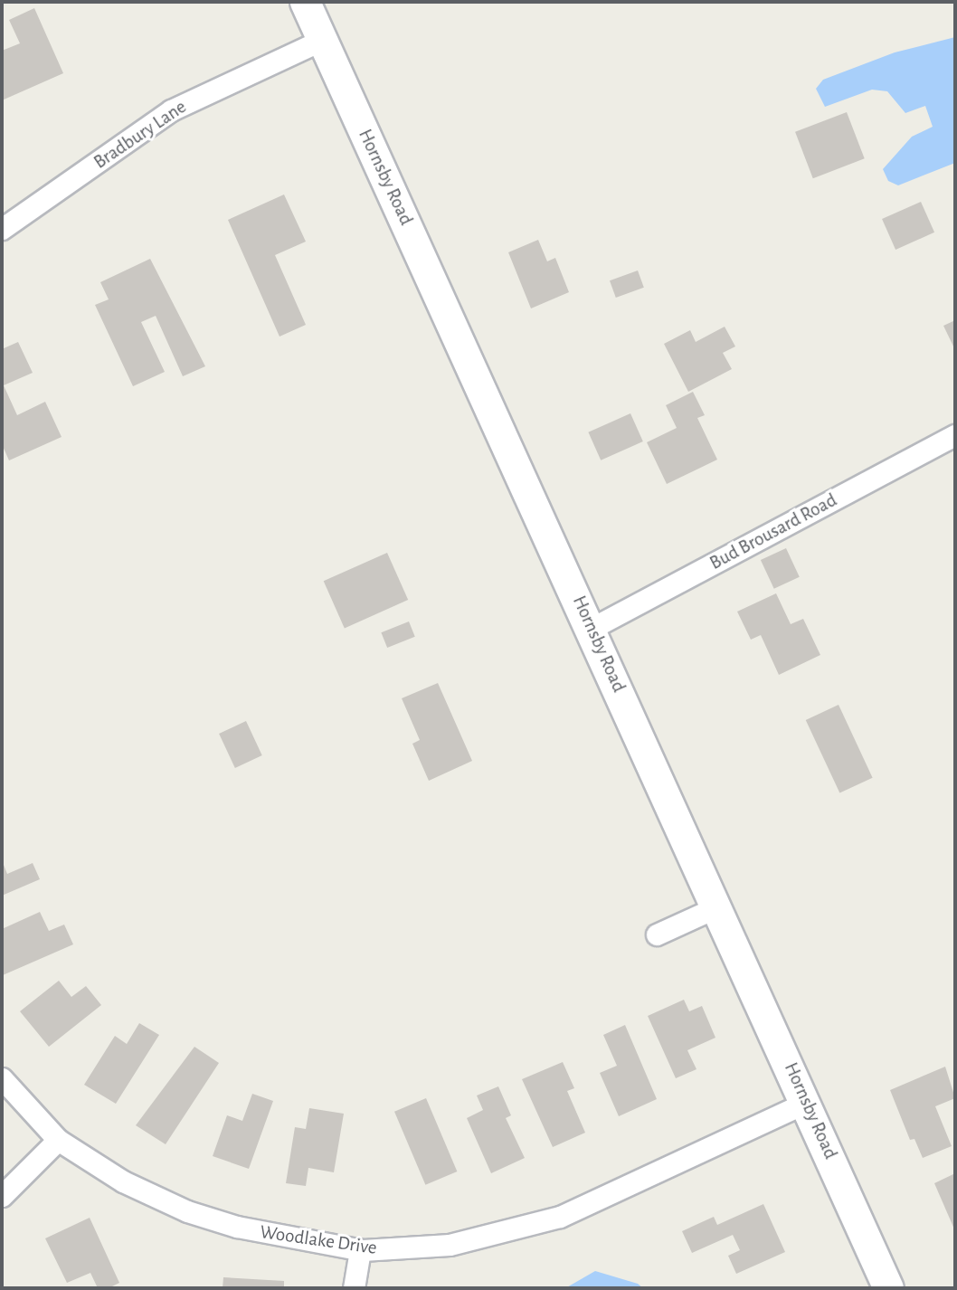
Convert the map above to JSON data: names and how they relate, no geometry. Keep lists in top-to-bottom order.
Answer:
{
  "streets": {
    "street": [
      "Bradbury Lane",
      "Hornsby Road",
      "Bud Brousard Road",
      "Woodlake Drive"
    ]
  },
  "crossings": [
    ["Bradbury Lane", "Hornsby Road"],
    ["Hornsby Road", "Bud Brousard Road"],
    ["Hornsby Road", "Woodlake Drive"]
  ]
}
